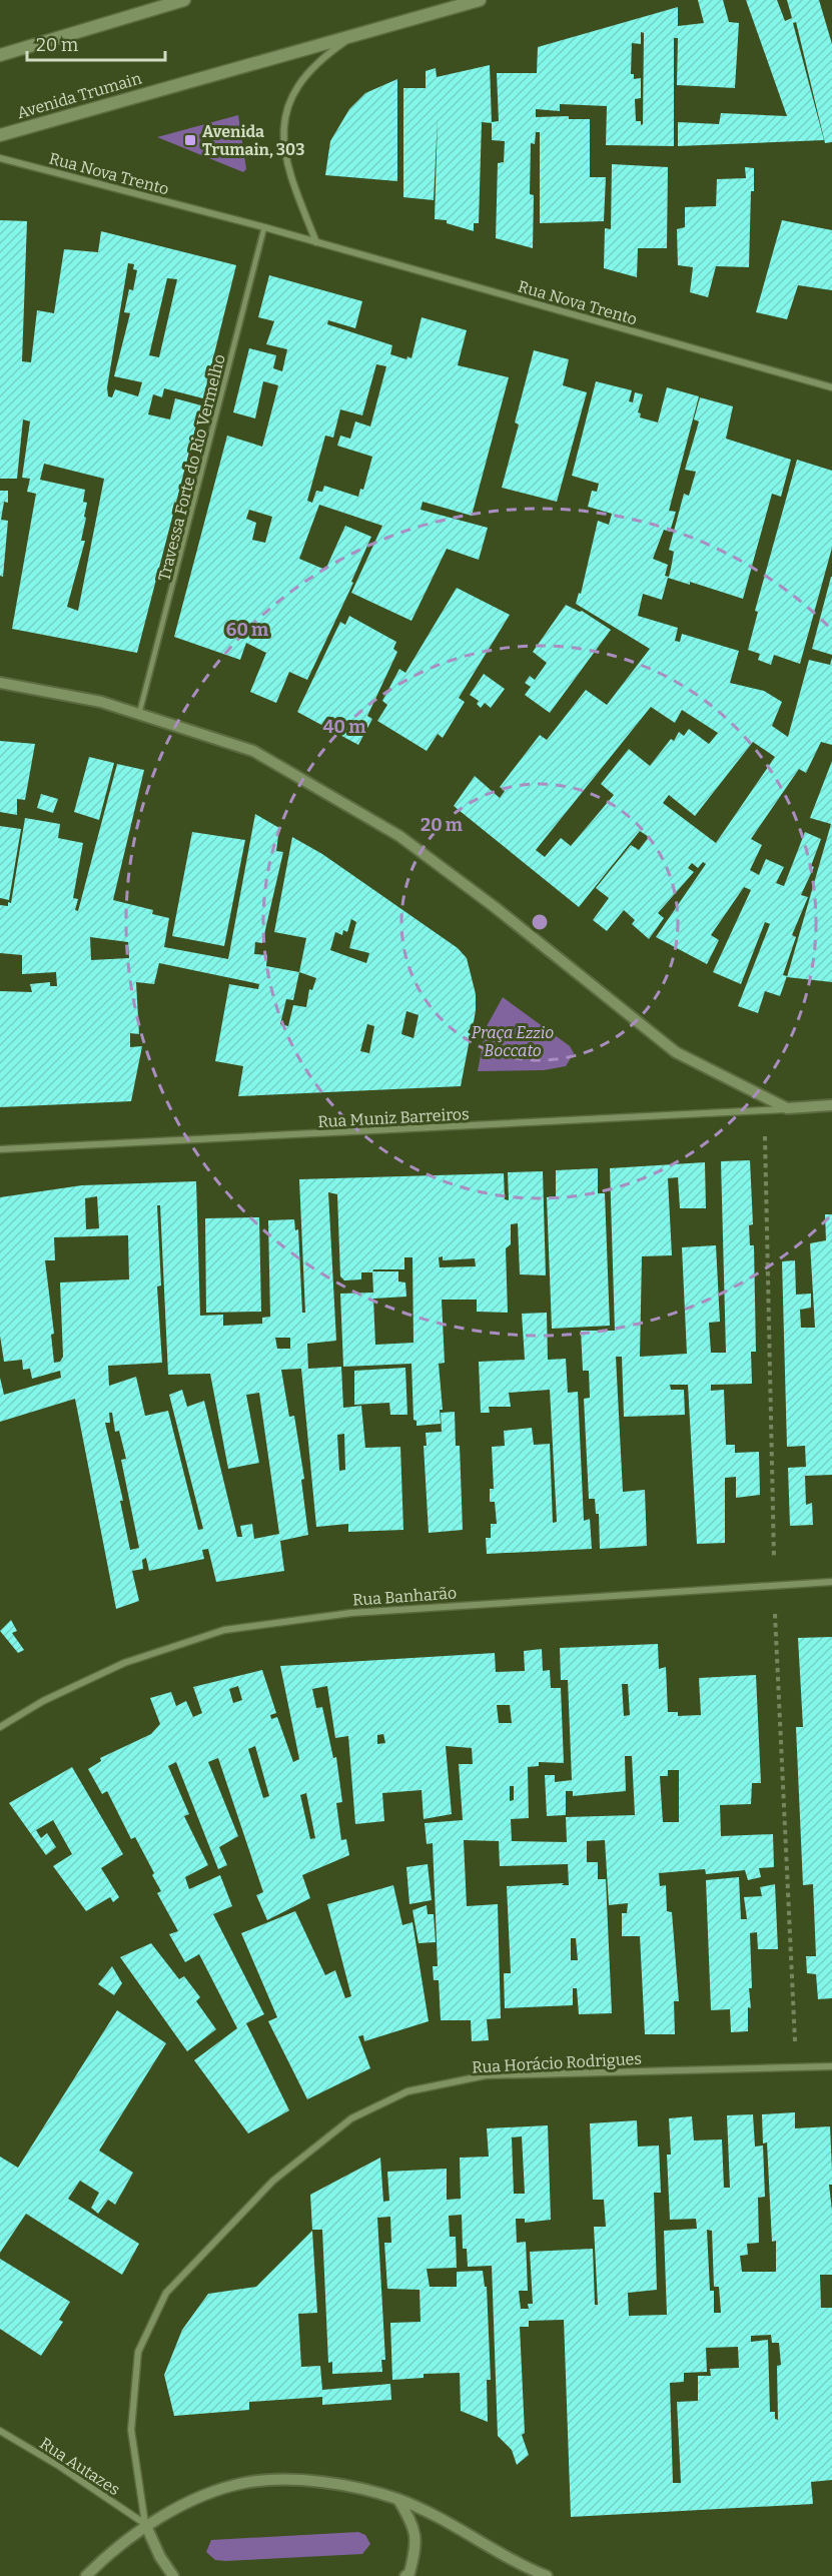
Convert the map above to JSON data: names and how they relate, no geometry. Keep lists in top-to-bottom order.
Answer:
{
  "streets": {
    "main road": ["Avenida Trumain"],
    "street": [
      "Rua Nova Trento",
      "Rua Muniz Barreiros",
      "Rua Banharão",
      "Rua Horácio Rodrigues",
      "Rua Autazes"
    ],
    "lane": ["Travessa Forte do Rio Vermelho"]
  },
  "crossings": [
    ["Rua Nova Trento", "Travessa Forte do Rio Vermelho"],
    ["Rua Horácio Rodrigues", "Rua Autazes"]
  ],
  "parks": ["Praça Ezzio Boccato"],
  "places": {
    "transit": ["Avenida Trumain, 303"]
  },
  "scale_bar": "20 m",
  "rings": ["60 m", "40 m", "20 m"]
}
